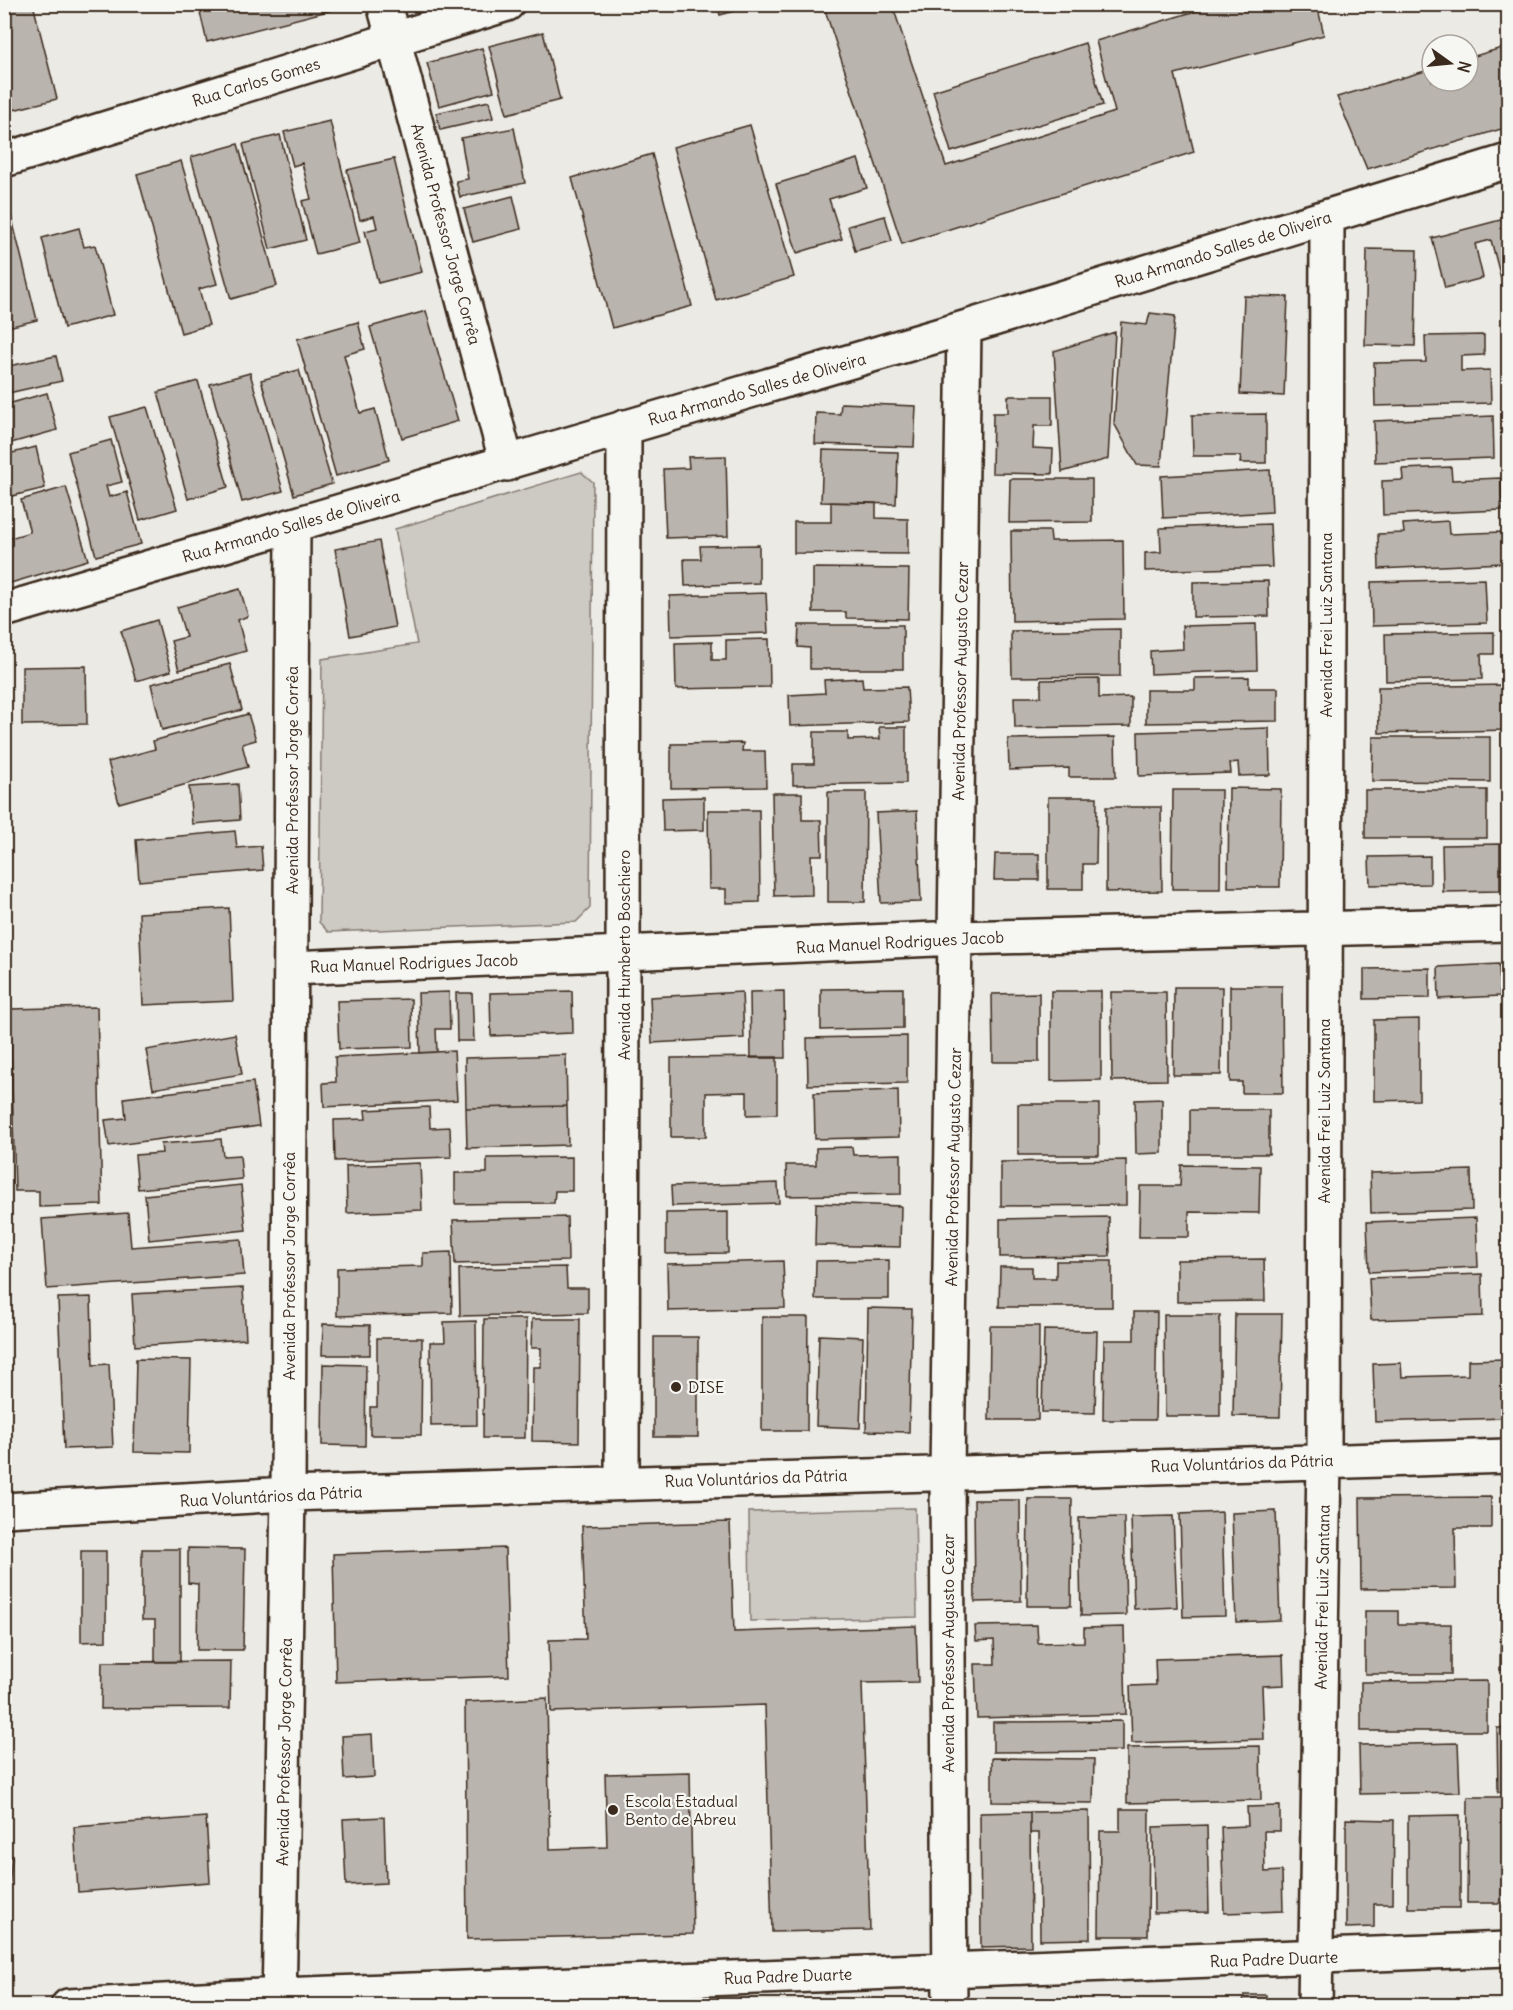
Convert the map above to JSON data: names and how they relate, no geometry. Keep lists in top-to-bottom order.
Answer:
{
  "streets": {
    "street": [
      "Rua Carlos Gomes",
      "Avenida Professor Jorge Corrêa",
      "Rua Armando Salles de Oliveira",
      "Avenida Frei Luiz Santana",
      "Avenida Professor Augusto Cezar",
      "Rua Manuel Rodrigues Jacob",
      "Avenida Humberto Boschiero",
      "Rua Voluntários da Pátria",
      "Rua Padre Duarte"
    ]
  },
  "crossings": [
    ["Rua Carlos Gomes", "Avenida Professor Jorge Corrêa"],
    ["Avenida Professor Jorge Corrêa", "Rua Armando Salles de Oliveira"],
    ["Avenida Professor Jorge Corrêa", "Rua Manuel Rodrigues Jacob"],
    ["Avenida Professor Jorge Corrêa", "Rua Voluntários da Pátria"],
    ["Avenida Professor Jorge Corrêa", "Rua Padre Duarte"],
    ["Rua Armando Salles de Oliveira", "Avenida Frei Luiz Santana"],
    ["Rua Armando Salles de Oliveira", "Avenida Professor Augusto Cezar"],
    ["Rua Armando Salles de Oliveira", "Avenida Humberto Boschiero"],
    ["Avenida Frei Luiz Santana", "Rua Manuel Rodrigues Jacob"],
    ["Avenida Frei Luiz Santana", "Rua Voluntários da Pátria"],
    ["Avenida Frei Luiz Santana", "Rua Padre Duarte"],
    ["Avenida Professor Augusto Cezar", "Rua Manuel Rodrigues Jacob"],
    ["Avenida Professor Augusto Cezar", "Rua Voluntários da Pátria"],
    ["Avenida Professor Augusto Cezar", "Rua Padre Duarte"],
    ["Rua Manuel Rodrigues Jacob", "Avenida Humberto Boschiero"],
    ["Avenida Humberto Boschiero", "Rua Voluntários da Pátria"]
  ],
  "places": ["DISE", "Escola Estadual Bento de Abreu"],
  "north": "right"
}
